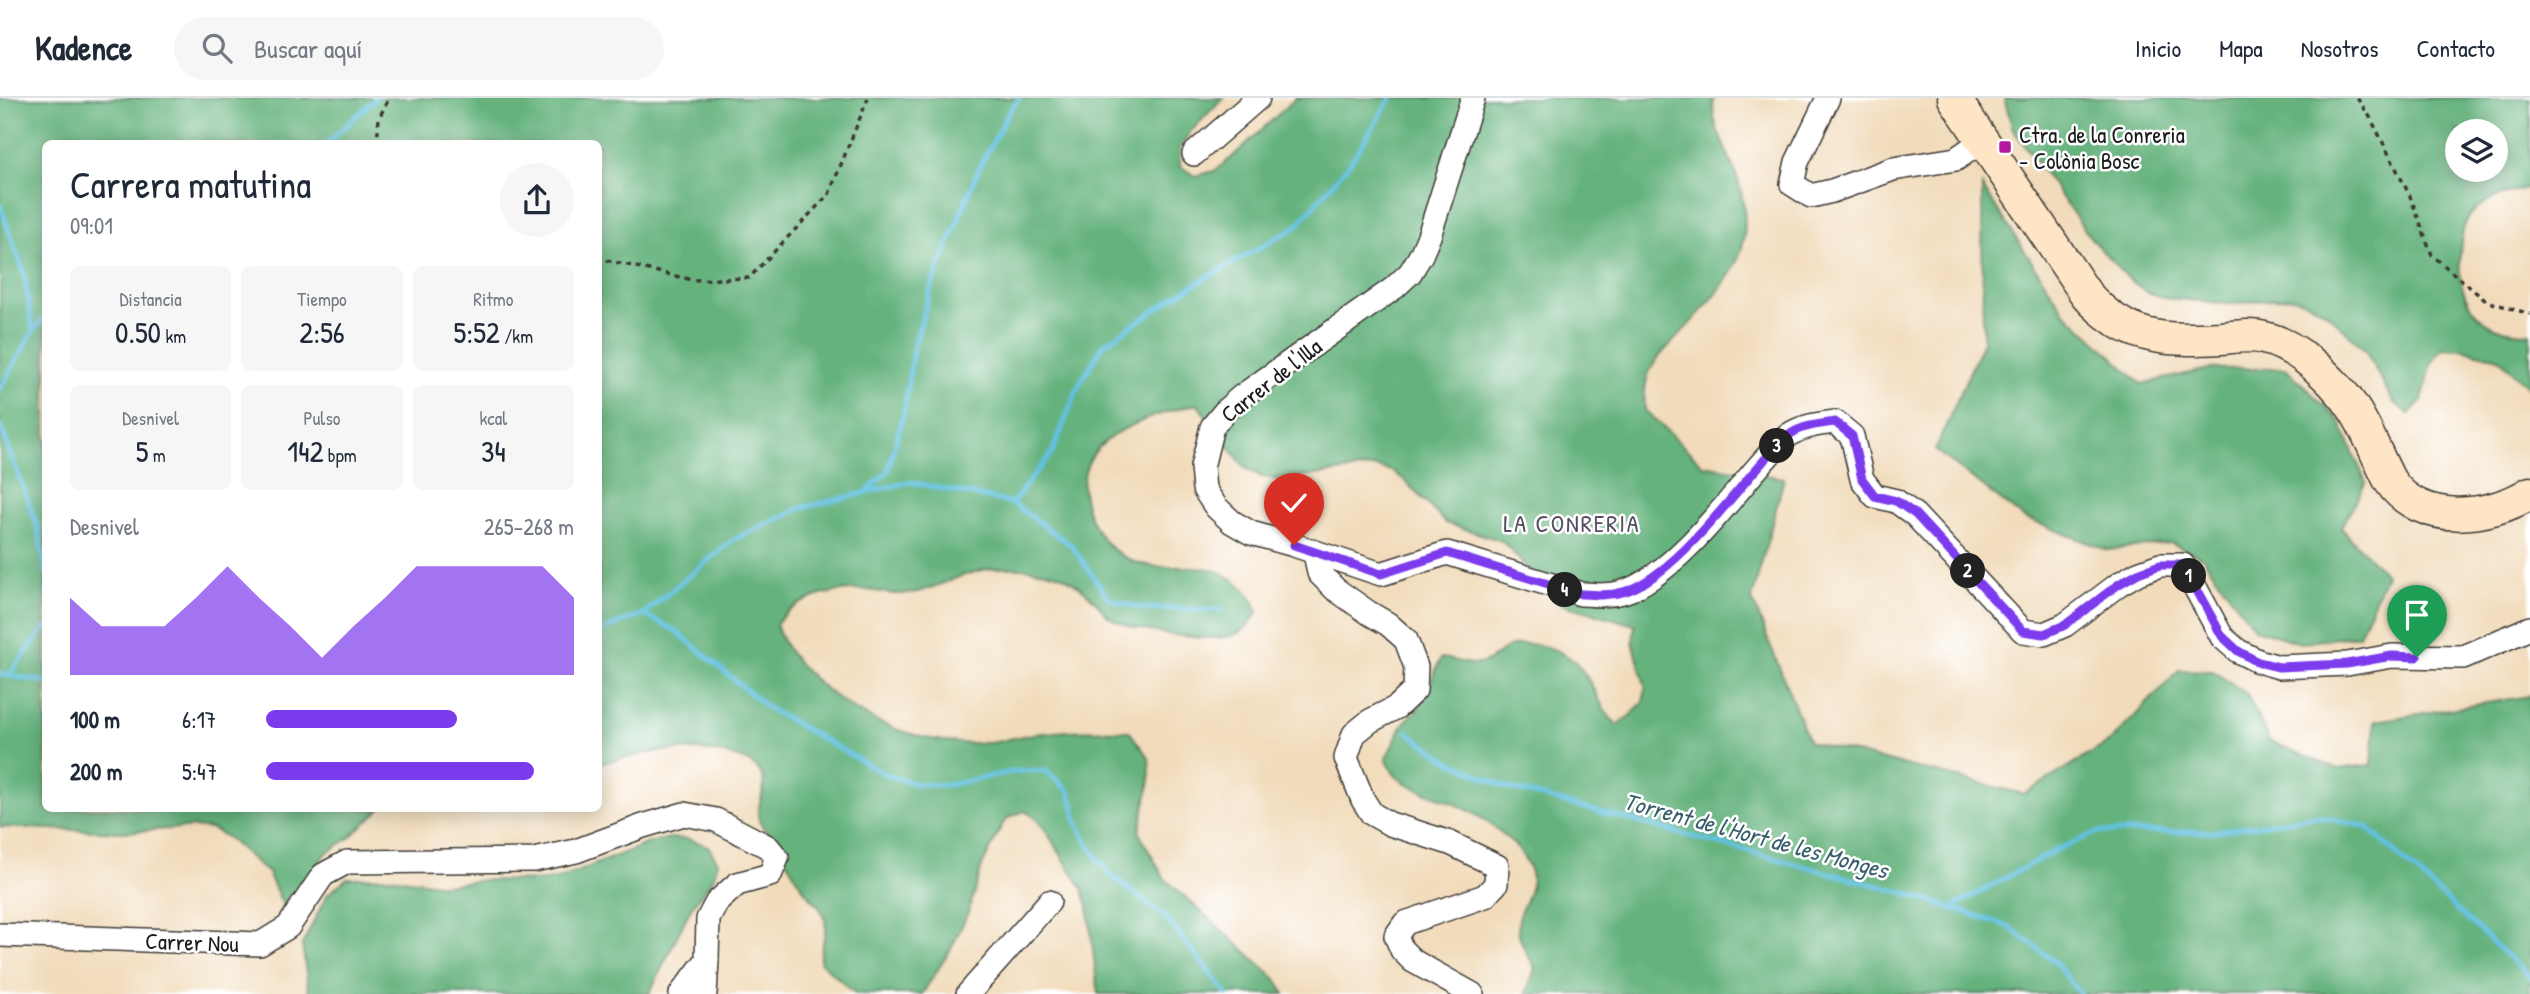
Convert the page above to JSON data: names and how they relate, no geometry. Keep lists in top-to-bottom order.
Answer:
{
  "streets": {
    "street": ["Carrer de l'Illa", "Carrer Nou"]
  },
  "districts": ["LA CONRERIA"],
  "water": ["Torrent de l'Hort de les Monges"],
  "places": {
    "transit": ["Ctra. de la Conreria - Colònia Bosc"]
  },
  "page": {
    "header": "Kadence",
    "search": "Buscar aquí",
    "nav": [
      "Inicio",
      "Mapa",
      "Nosotros",
      "Contacto"
    ],
    "heading": ["Carrera matutina", "09:01"],
    "stats": [
      ["Distancia", "0.50 km"],
      ["Tiempo", "2:56"],
      ["Ritmo", "5:52 /km"],
      ["Desnivel", "5 m"],
      ["Pulso", "142 bpm"],
      ["kcal", "34"]
    ],
    "pins": [
      "3",
      "2",
      "1",
      "4"
    ],
    "chart": ["Desnivel", "265–268 m"],
    "list": [
      {
        "name": "100 m",
        "note": "6:17"
      },
      {
        "name": "200 m",
        "note": "5:47"
      }
    ]
  }
}
